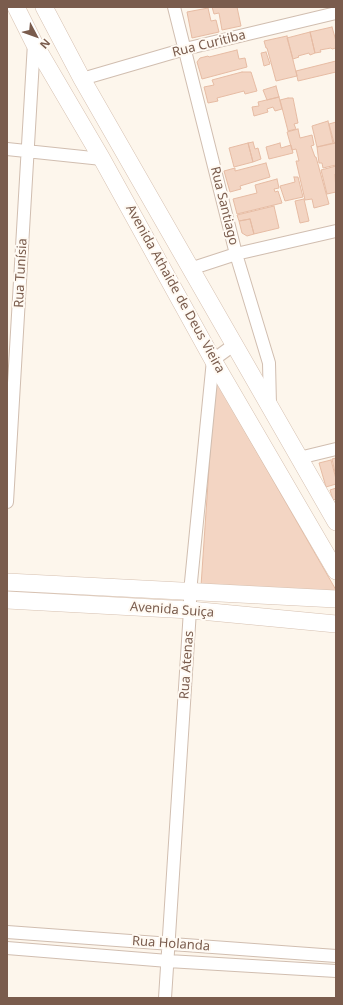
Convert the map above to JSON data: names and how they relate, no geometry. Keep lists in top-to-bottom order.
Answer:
{
  "streets": {
    "street": [
      "Rua Curitiba",
      "Rua Santiago",
      "Rua Tunísia",
      "Avenida Athaide de Deus Vieira",
      "Avenida Suiça",
      "Rua Atenas",
      "Rua Holanda"
    ]
  },
  "crossings": [
    ["Rua Curitiba", "Rua Santiago"],
    ["Rua Curitiba", "Avenida Athaide de Deus Vieira"],
    ["Rua Santiago", "Avenida Athaide de Deus Vieira"],
    ["Rua Tunísia", "Avenida Athaide de Deus Vieira"],
    ["Avenida Athaide de Deus Vieira", "Rua Atenas"],
    ["Avenida Suiça", "Rua Atenas"],
    ["Rua Atenas", "Rua Holanda"]
  ],
  "north": "bottom right"
}
